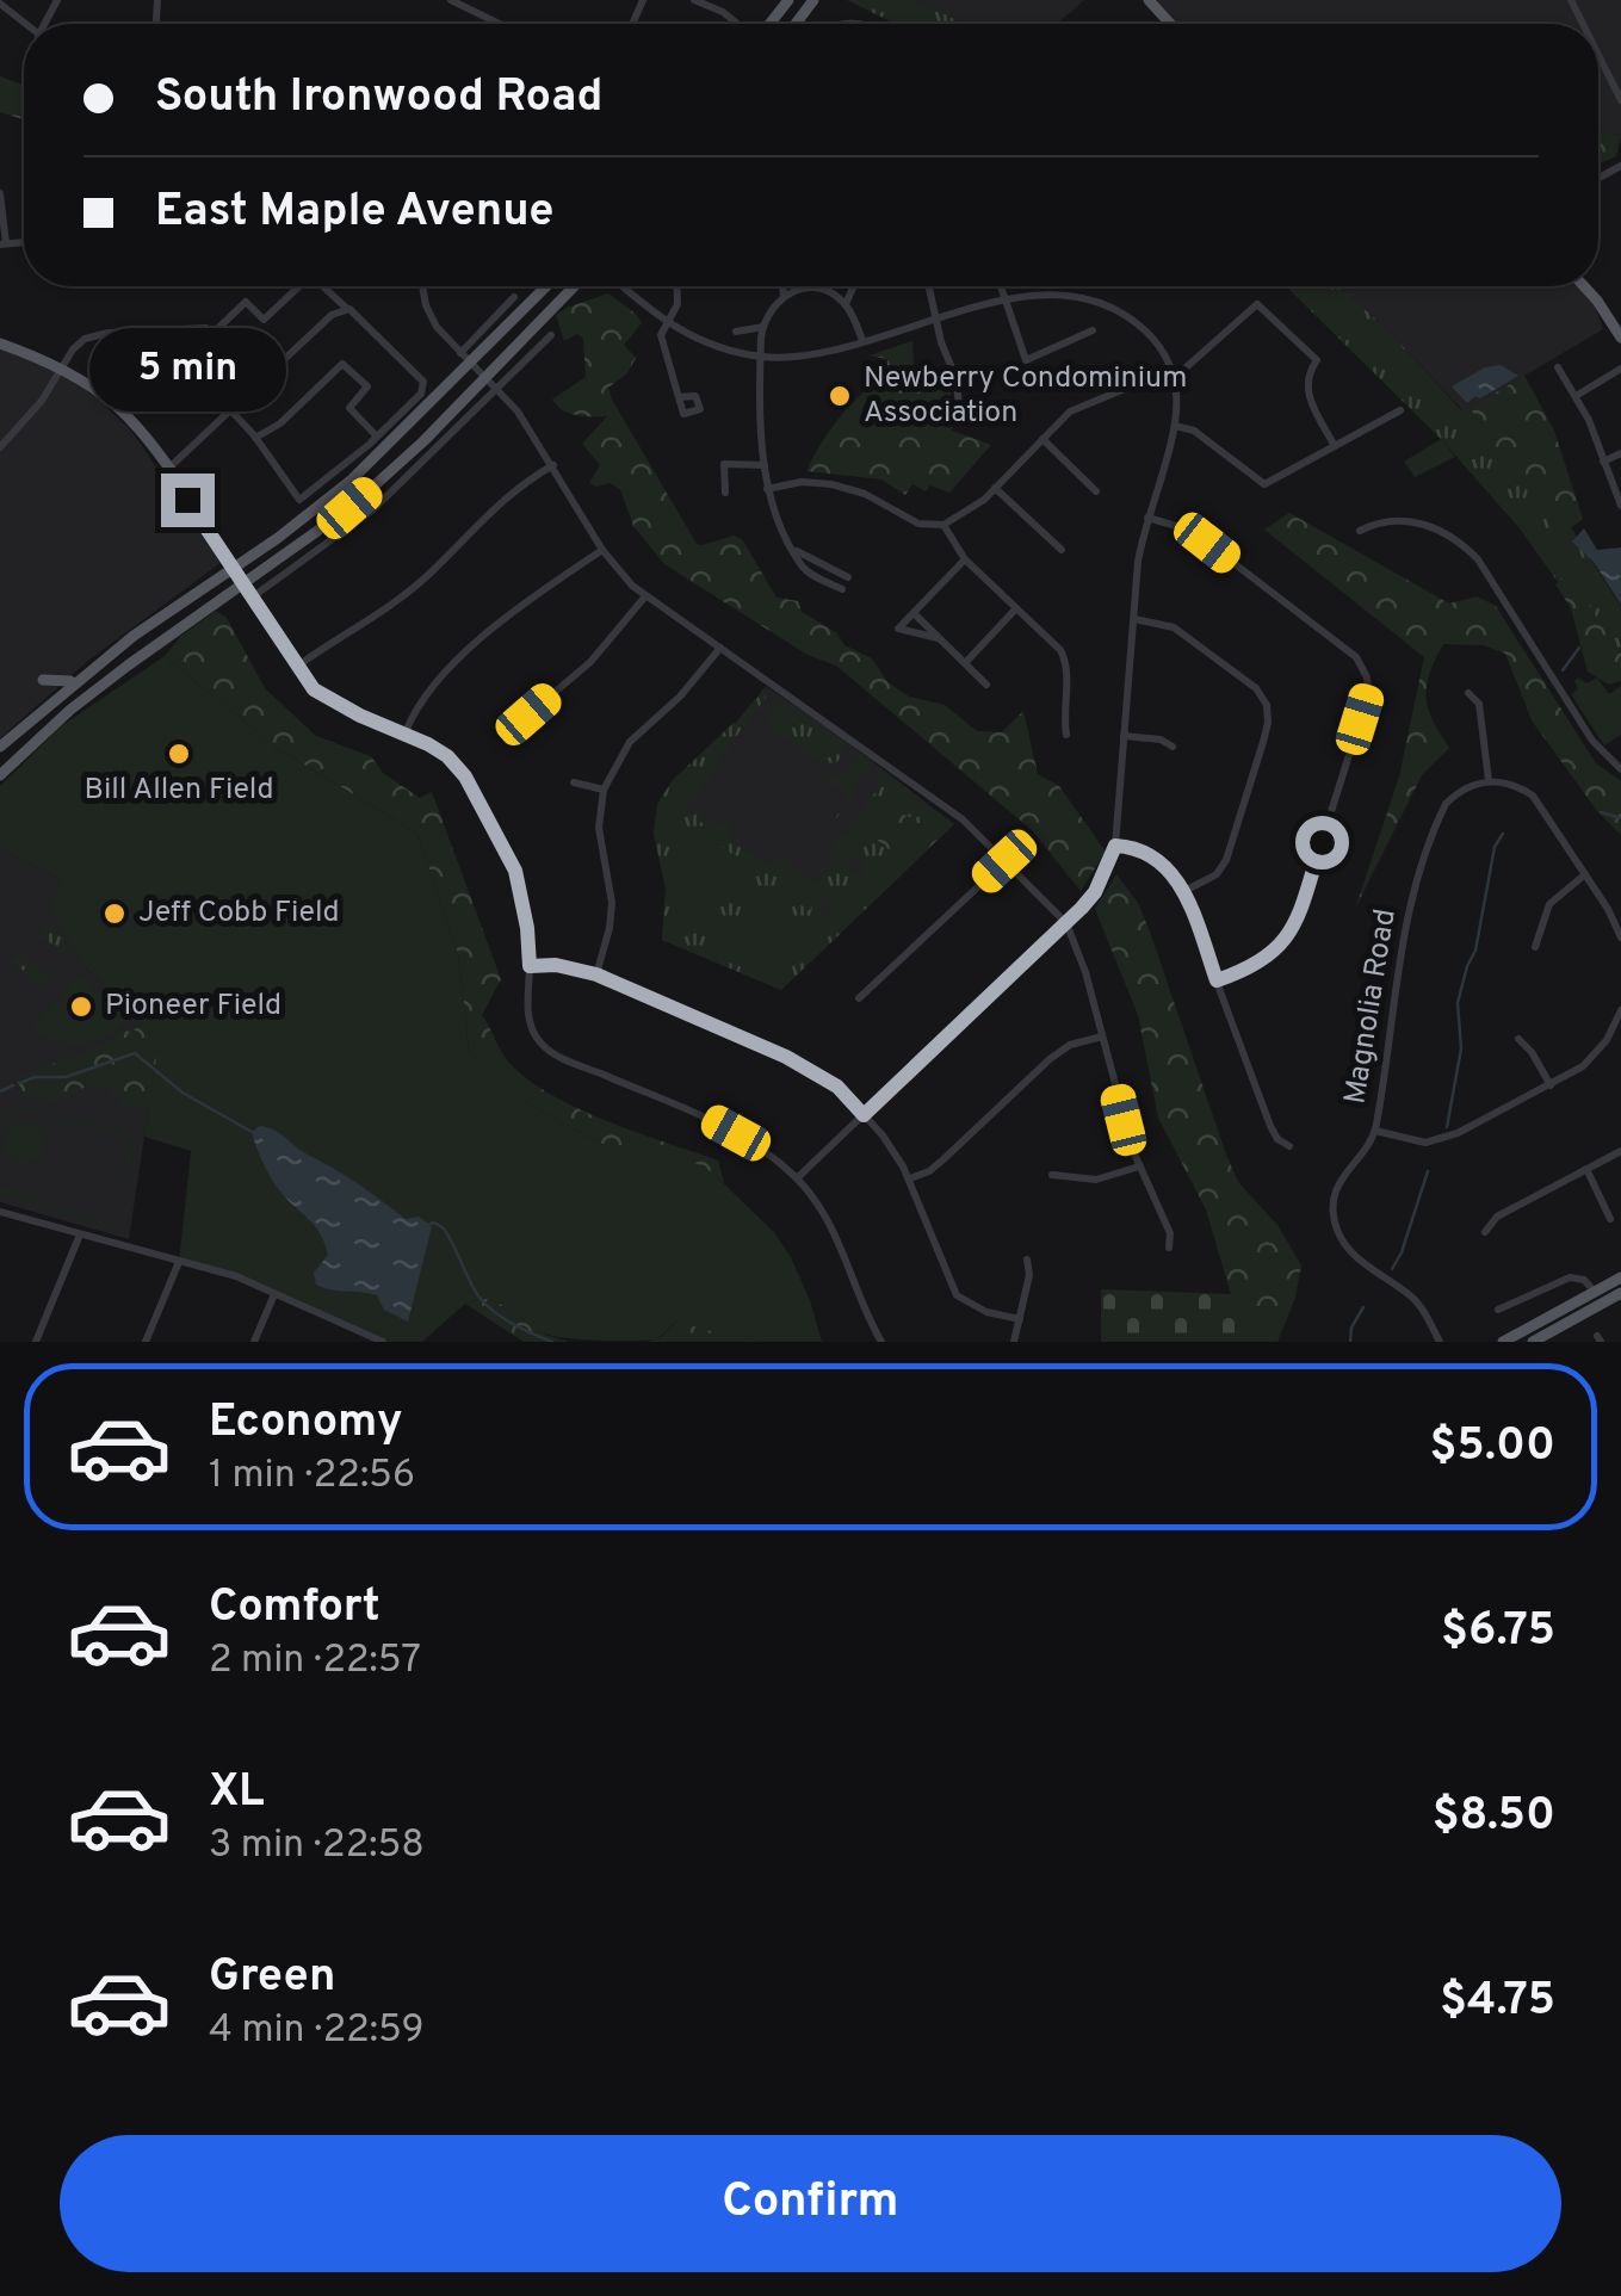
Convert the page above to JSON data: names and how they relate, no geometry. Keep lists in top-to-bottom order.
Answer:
{
  "streets": {
    "street": ["Magnolia Road"]
  },
  "places": [
    "Newberry Condominium Association",
    "Bill Allen Field",
    "Jeff Cobb Field",
    "Pioneer Field"
  ],
  "page": {
    "banner": ["South Ironwood Road", "East Maple Avenue"],
    "bubble": "5 min",
    "list": [
      {
        "name": "Economy",
        "note": "1 min · 22:56",
        "value": "$5.00"
      },
      {
        "name": "Comfort",
        "note": "2 min · 22:57",
        "value": "$6.75"
      },
      {
        "name": "XL",
        "note": "3 min · 22:58",
        "value": "$8.50"
      },
      {
        "name": "Green",
        "note": "4 min · 22:59",
        "value": "$4.75"
      }
    ],
    "buttons": "Confirm"
  }
}
